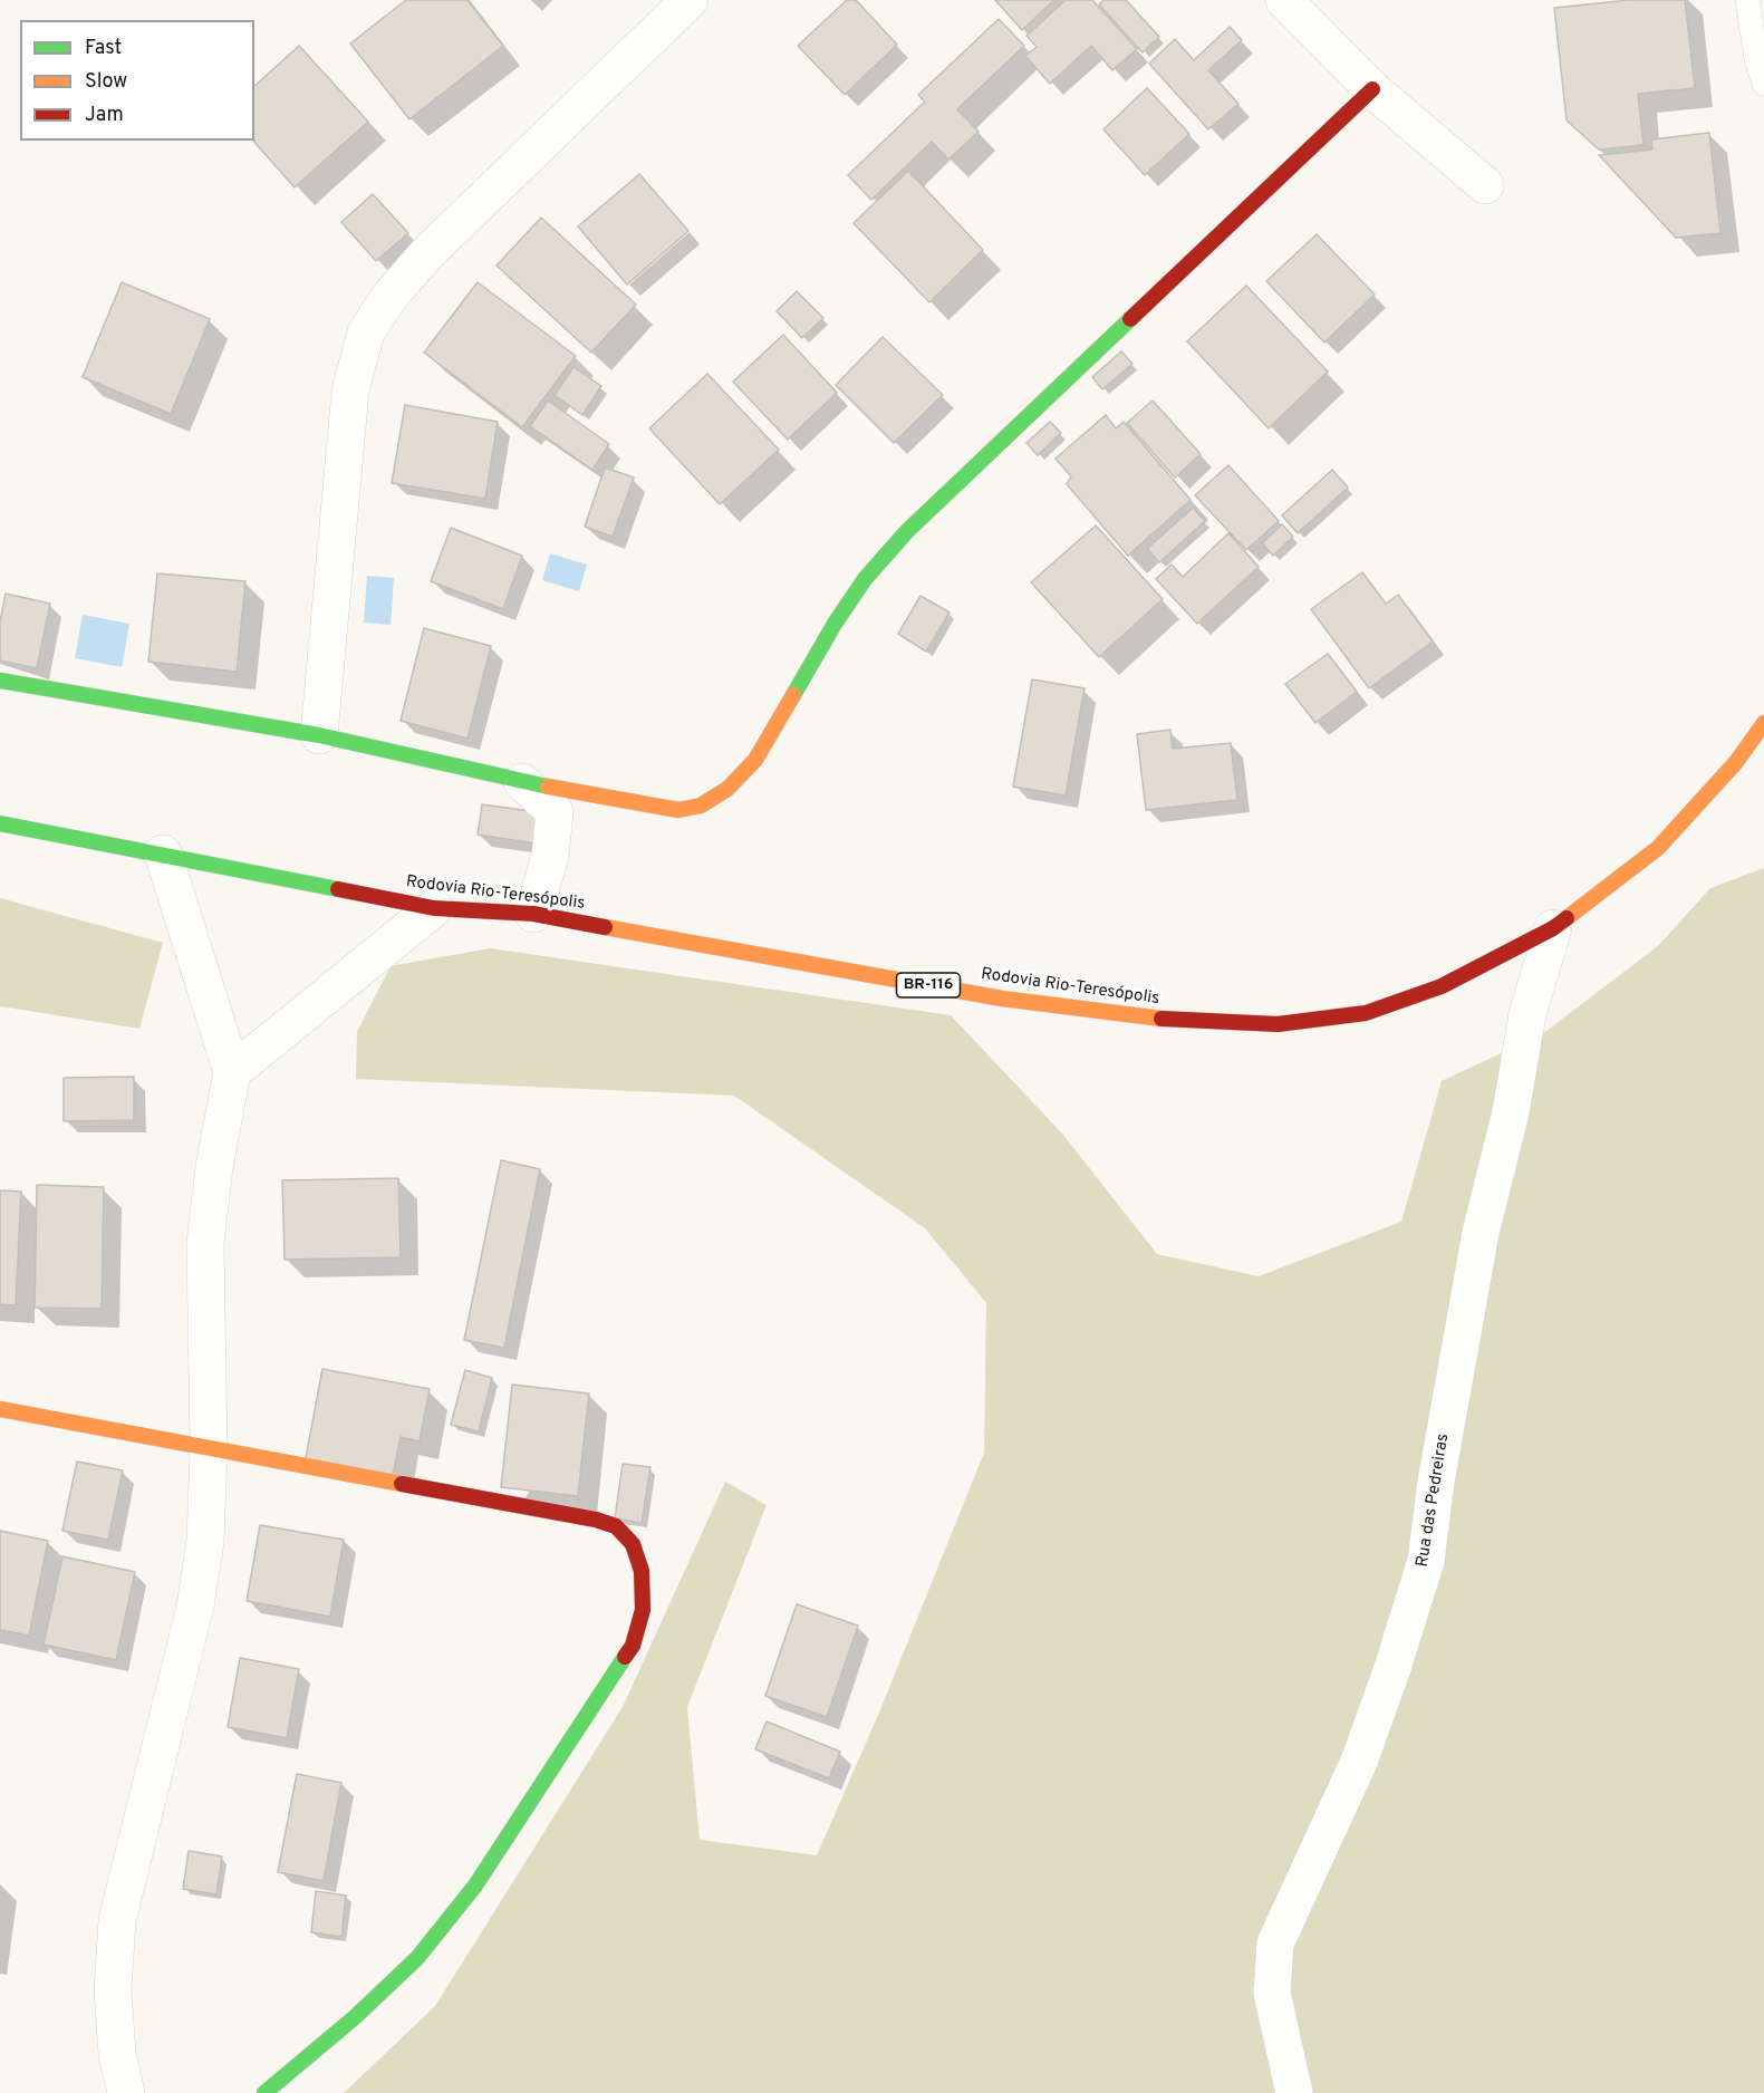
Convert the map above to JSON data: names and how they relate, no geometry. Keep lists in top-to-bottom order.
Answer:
{
  "streets": {
    "main road": ["Rodovia Rio-Teresópolis", "BR-116"],
    "street": ["Rua das Pedreiras"]
  },
  "crossings": [
    ["Rodovia Rio-Teresópolis", "Rua das Pedreiras"]
  ],
  "legend": ["Fast", "Slow", "Jam"]
}
